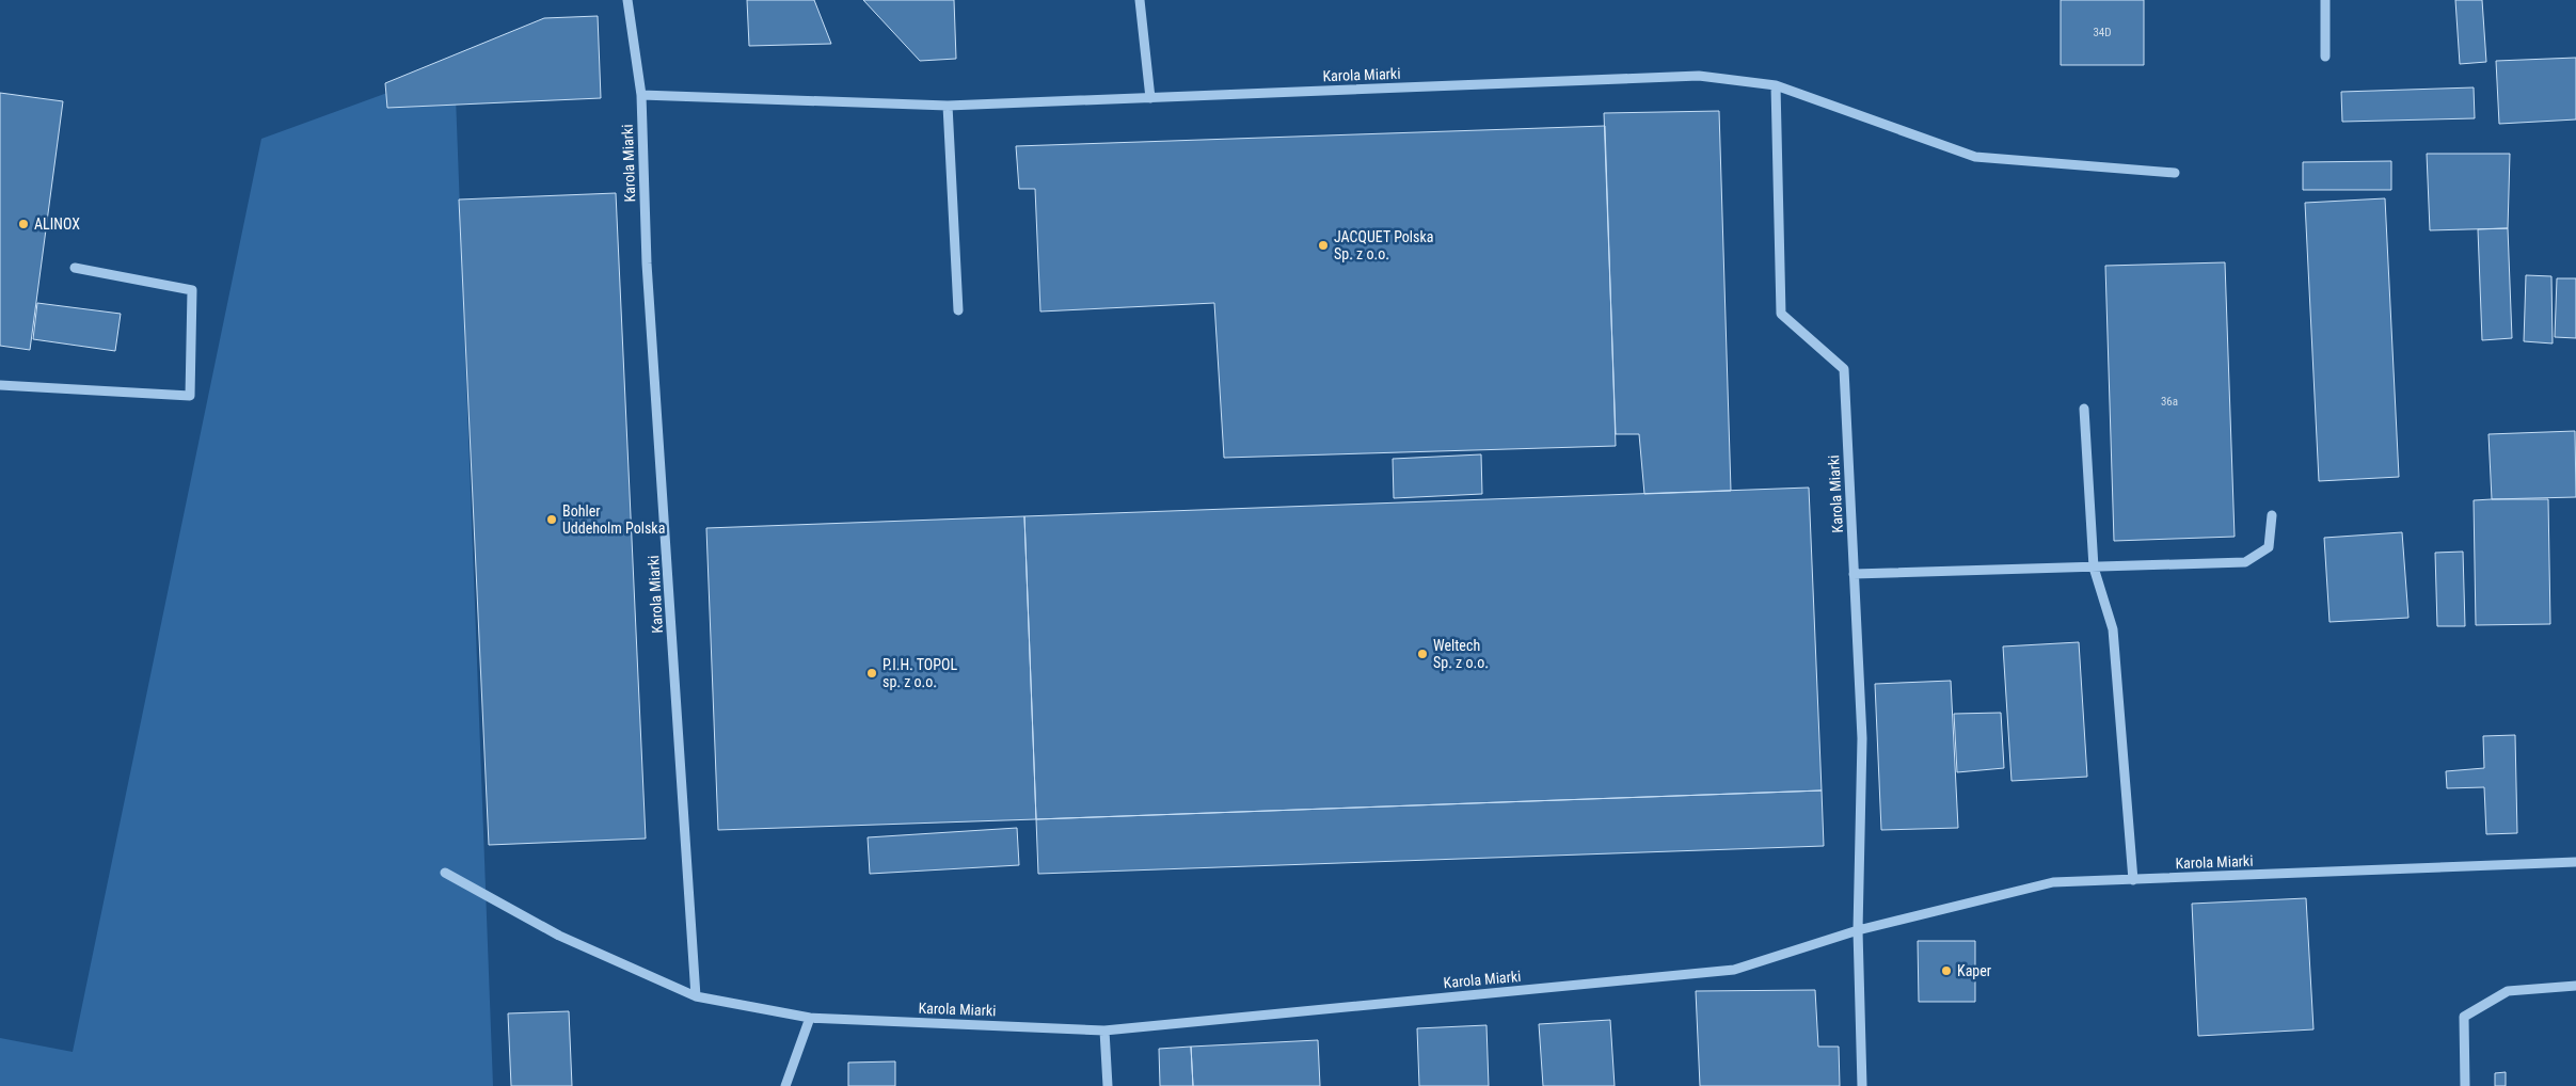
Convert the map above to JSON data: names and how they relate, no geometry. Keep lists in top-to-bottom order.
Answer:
{
  "streets": {
    "lane": ["Karola Miarki"]
  },
  "places": [
    "ALINOX",
    "JACQUET Polska Sp. z o.o.",
    "Bohler Uddeholm Polska",
    "Weltech Sp. z o.o.",
    "P.I.H. TOPOL sp. z o.o.",
    "Kaper"
  ],
  "house_numbers": ["34D", "36a"]
}
